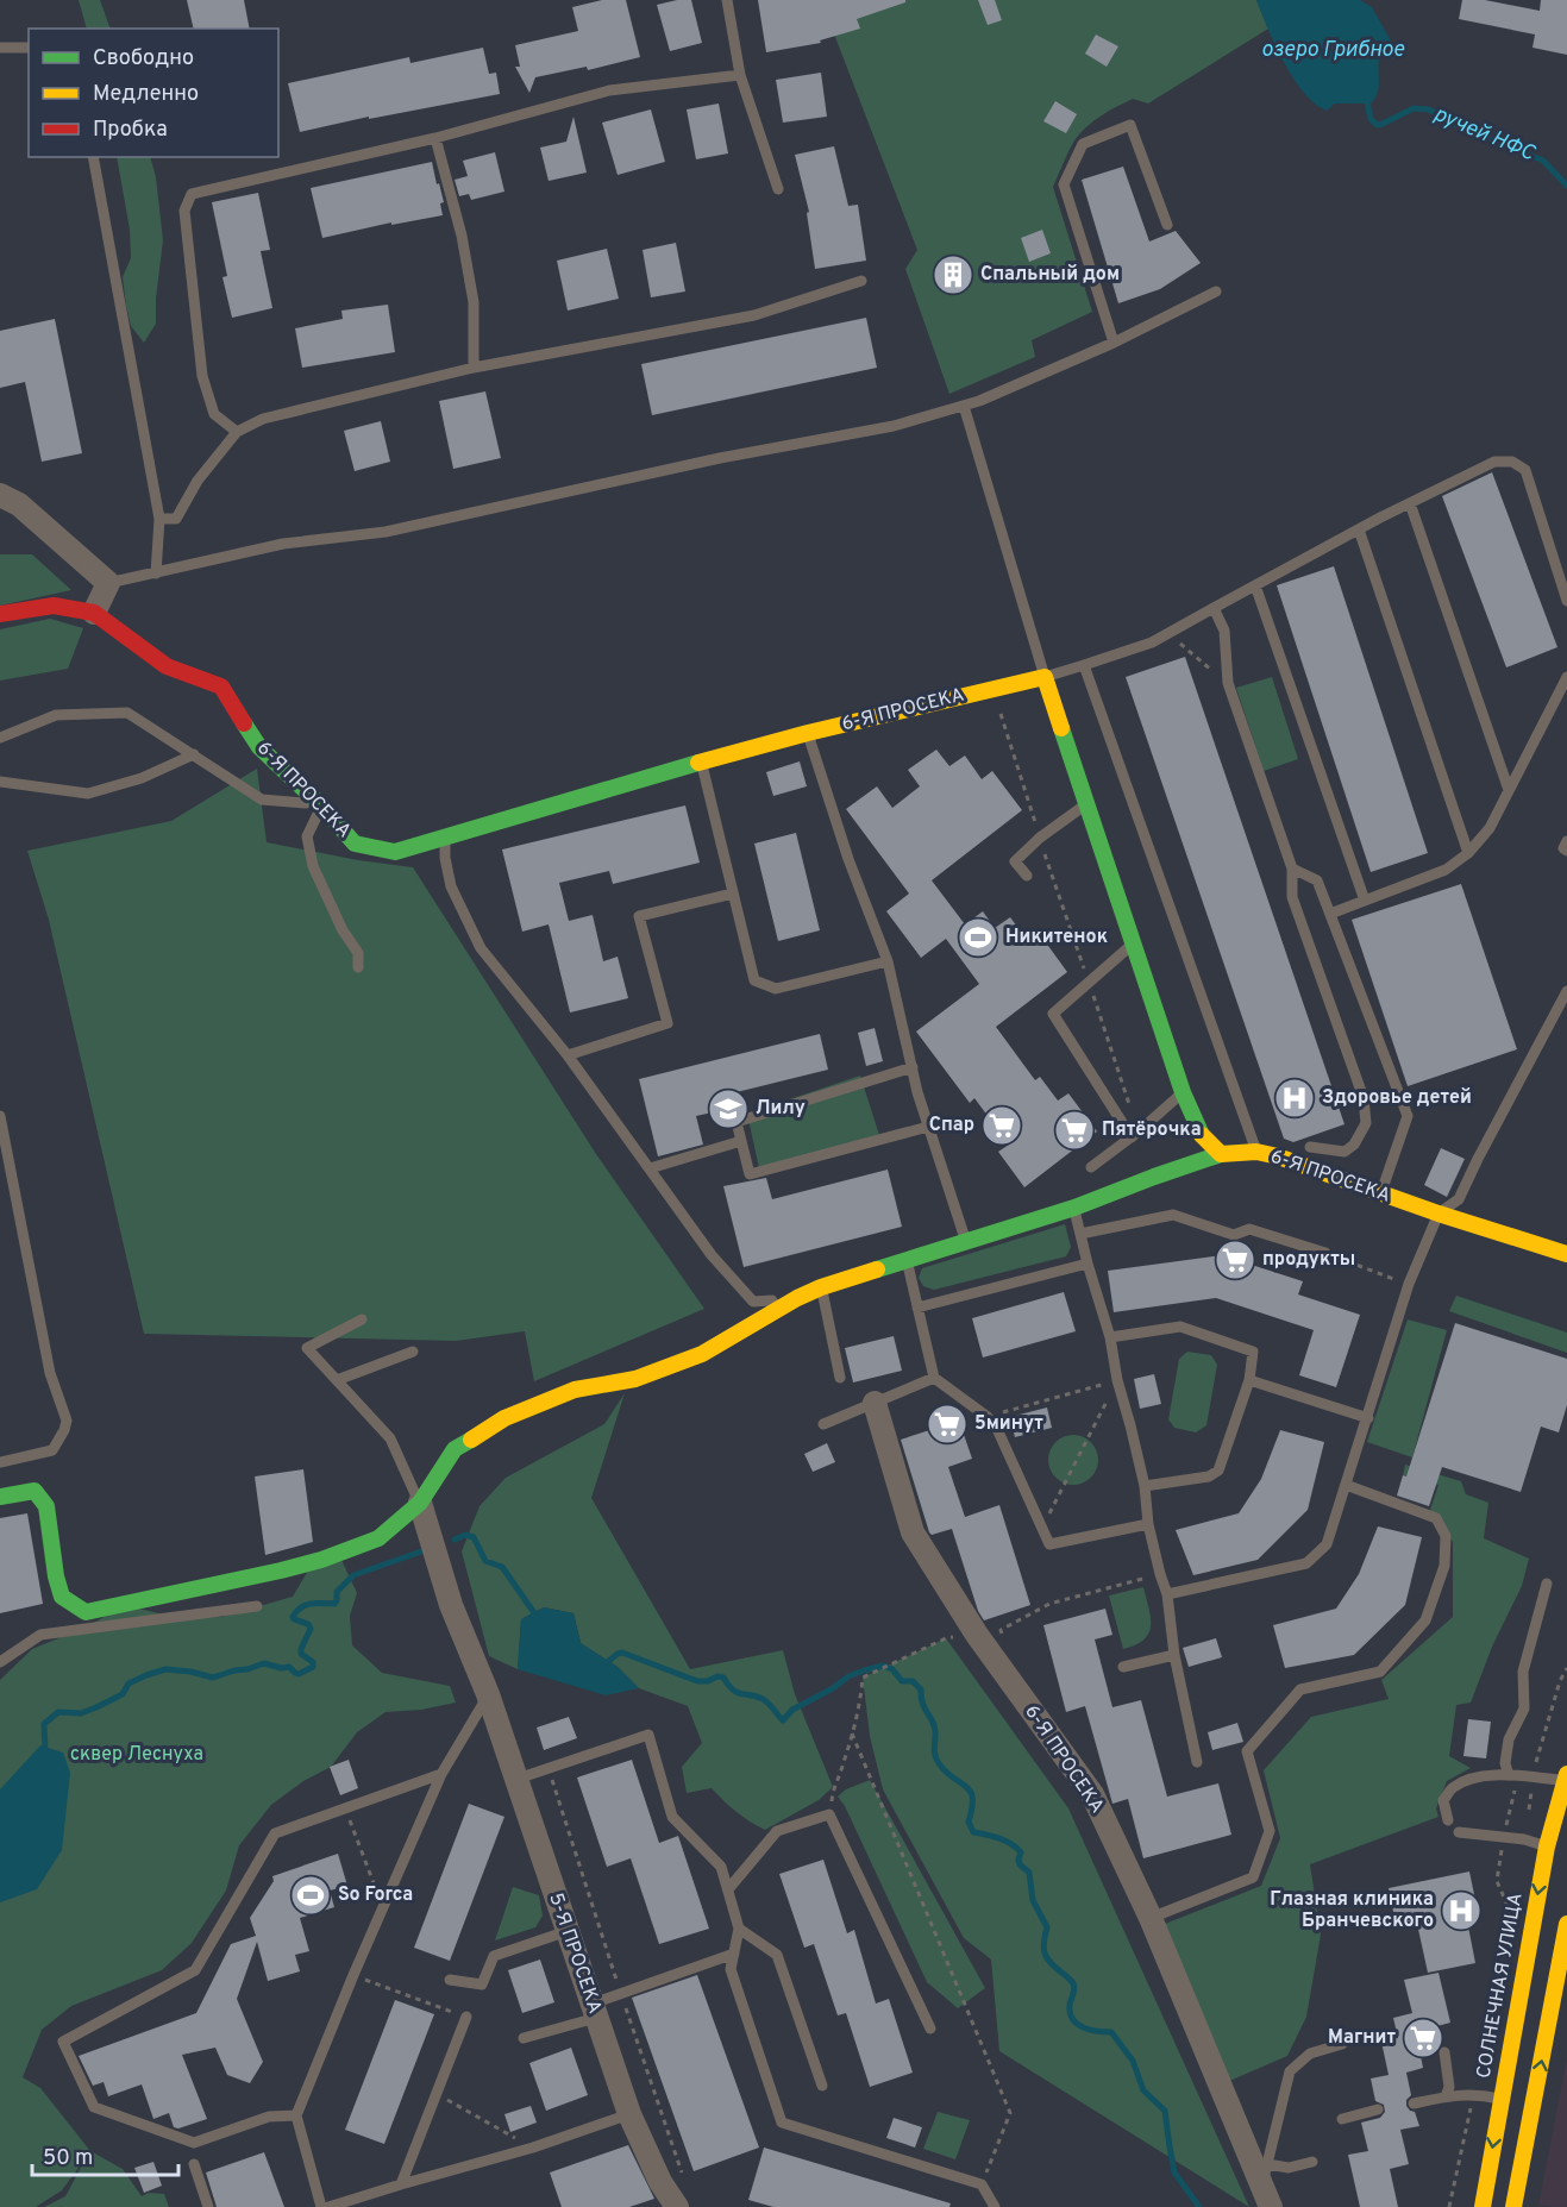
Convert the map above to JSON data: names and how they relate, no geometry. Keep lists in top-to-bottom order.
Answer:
{
  "streets": {
    "street": ["6-Я ПРОСЕКА", "5-Я ПРОСЕКА", "СОЛНЕЧНАЯ УЛИЦА"]
  },
  "crossings": [
    ["6-Я ПРОСЕКА", "5-Я ПРОСЕКА"]
  ],
  "water": ["озеро Грибное", "ручей НФС"],
  "parks": ["сквер Леснуха"],
  "places": {
    "building": ["Спальный дом"],
    "sports": ["Никитенок", "So Forca"],
    "hospital": ["Здоровье детей", "Глазная клиника Бранчевского"],
    "school or university": ["Лилу"],
    "supermarket": [
      "Спар",
      "Пятёрочка",
      "продукты",
      "5минут",
      "Магнит"
    ]
  },
  "legend": ["Свободно", "Медленно", "Пробка"],
  "scale_bar": "50 m"
}
